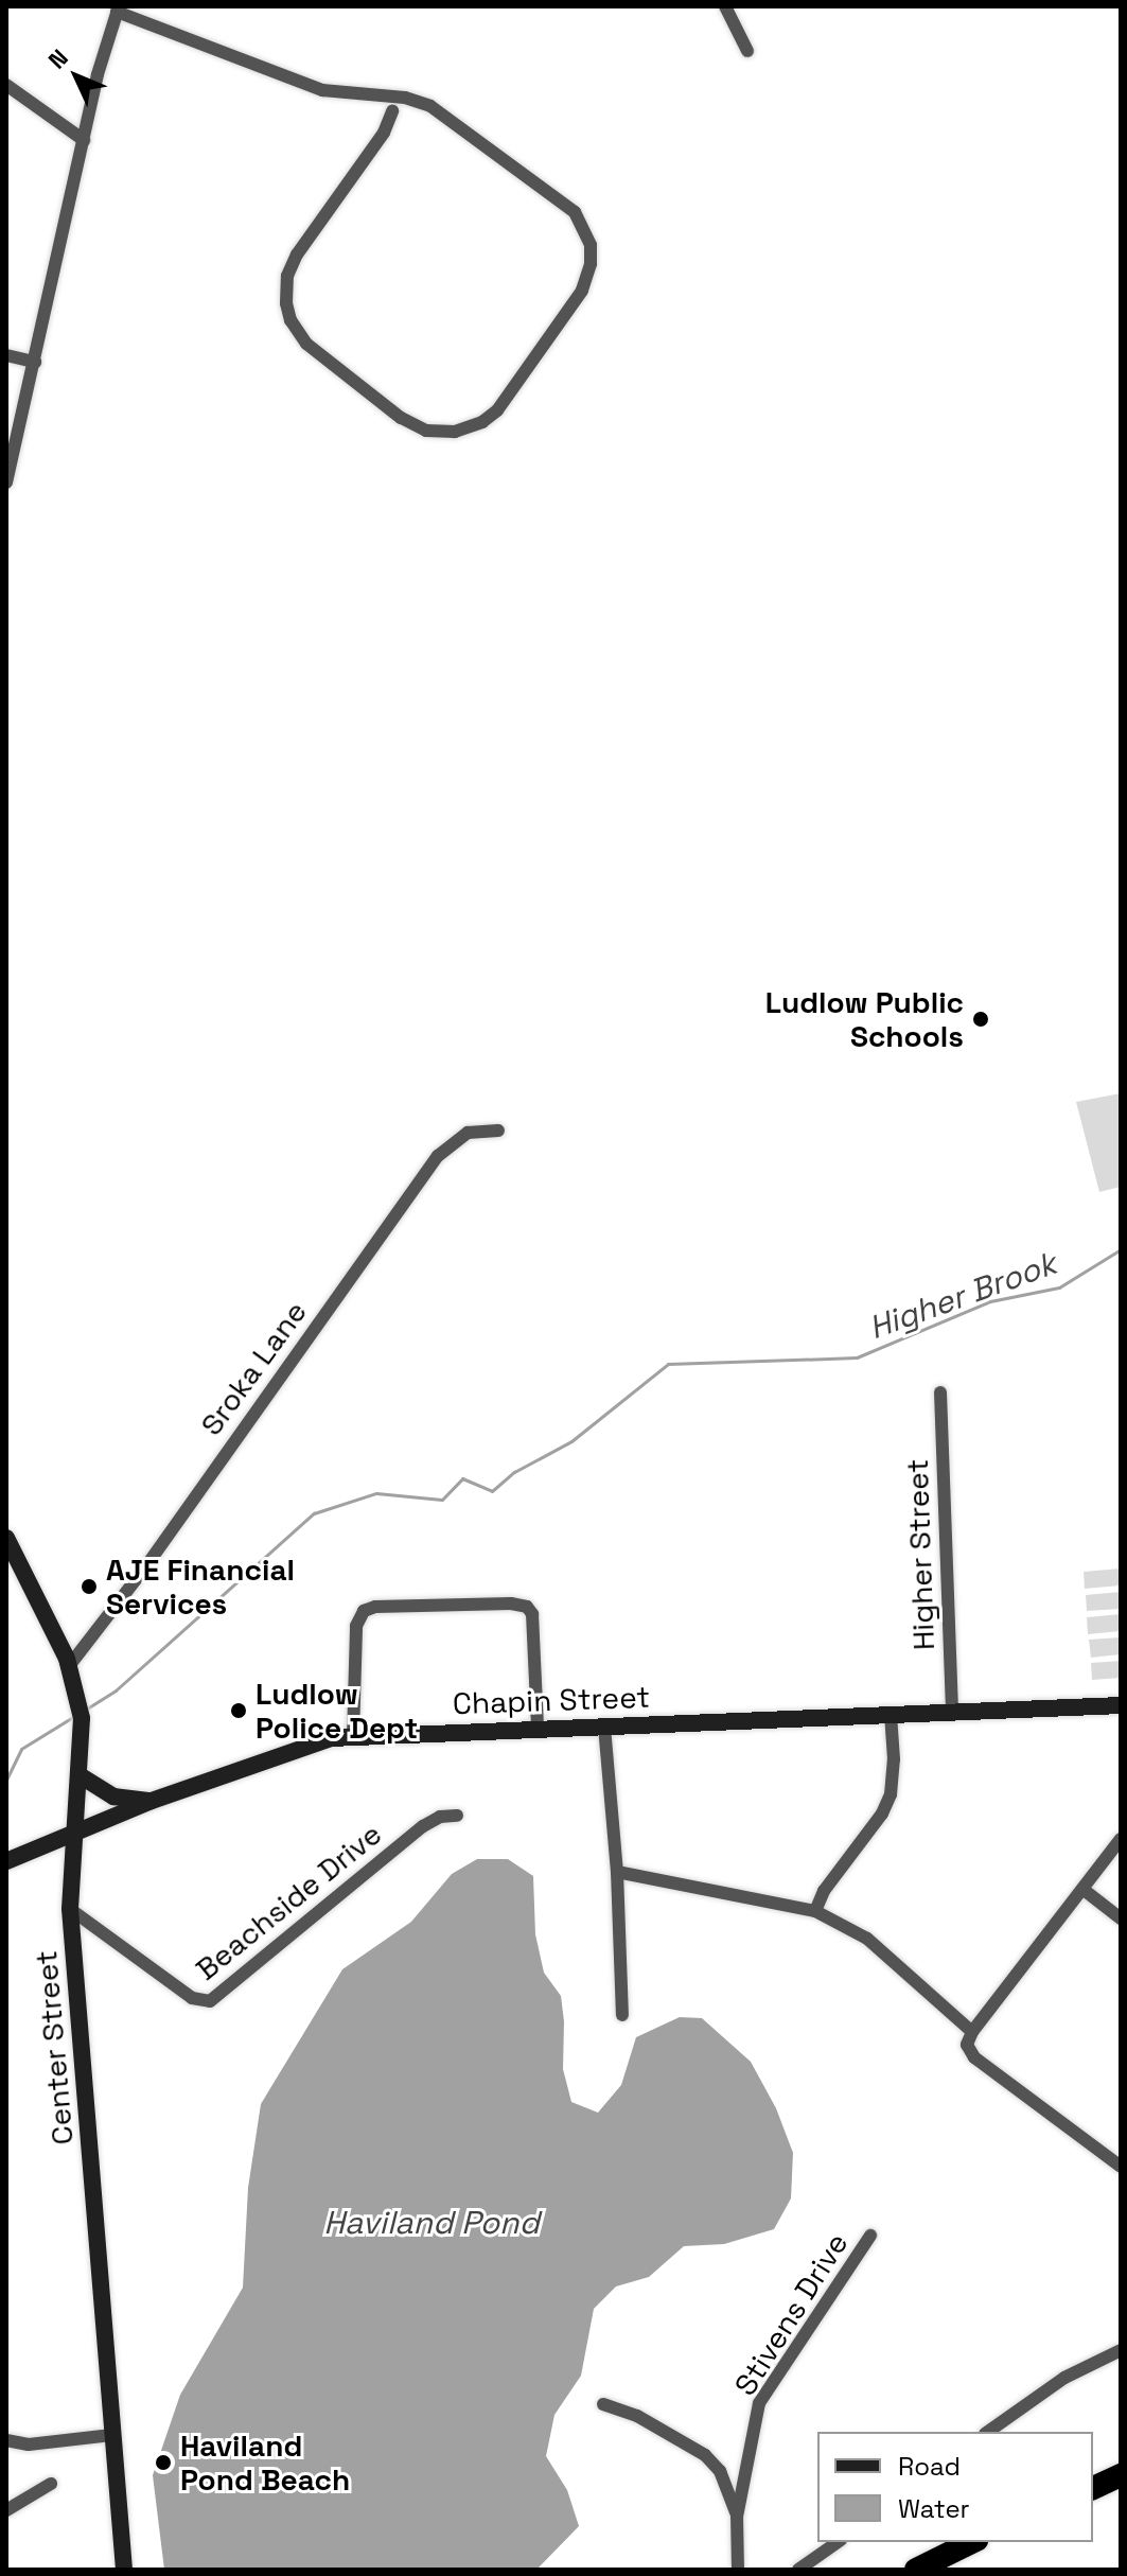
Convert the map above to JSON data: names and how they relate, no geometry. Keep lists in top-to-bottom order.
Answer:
{
  "streets": {
    "main road": ["Chapin Street", "Center Street"],
    "street": [
      "Sroka Lane",
      "Higher Street",
      "Beachside Drive",
      "Stivens Drive"
    ]
  },
  "crossings": [
    ["Sroka Lane", "Center Street"],
    ["Higher Street", "Chapin Street"],
    ["Chapin Street", "Center Street"],
    ["Beachside Drive", "Center Street"]
  ],
  "water": ["Higher Brook", "Haviland Pond"],
  "places": [
    "Ludlow Public Schools",
    "AJE Financial Services",
    "Ludlow Police Dept",
    "Haviland Pond Beach"
  ],
  "legend": ["Road", "Water"],
  "north": "top left"
}
